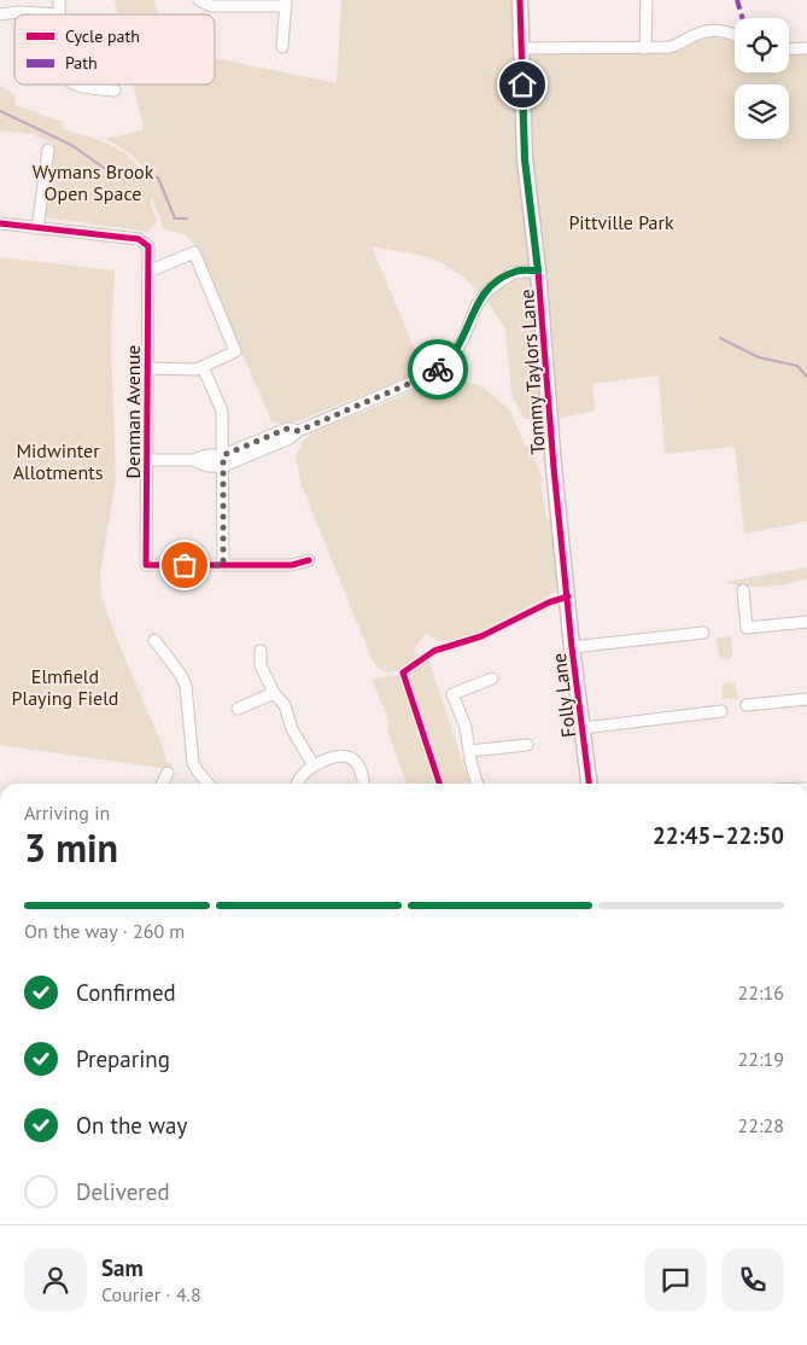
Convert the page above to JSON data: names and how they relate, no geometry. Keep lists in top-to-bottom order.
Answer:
{
  "streets": {
    "street": ["Tommy Taylors Lane", "Denman Avenue", "Folly Lane"]
  },
  "crossings": [
    ["Tommy Taylors Lane", "Folly Lane"]
  ],
  "parks": [
    "Wymans Brook Open Space",
    "Pittville Park",
    "Midwinter Allotments",
    "Elmfield Playing Field"
  ],
  "legend": ["Cycle path", "Path"],
  "page": {
    "heading": ["3 min", "Arriving in", "22:45–22:50"],
    "panel": ["Sam", "Courier · 4.8"],
    "bar": "On the way · 260 m",
    "list": [
      ["Confirmed", "22:16"],
      ["Preparing", "22:19"],
      ["On the way", "22:28"],
      "Delivered"
    ]
  }
}
